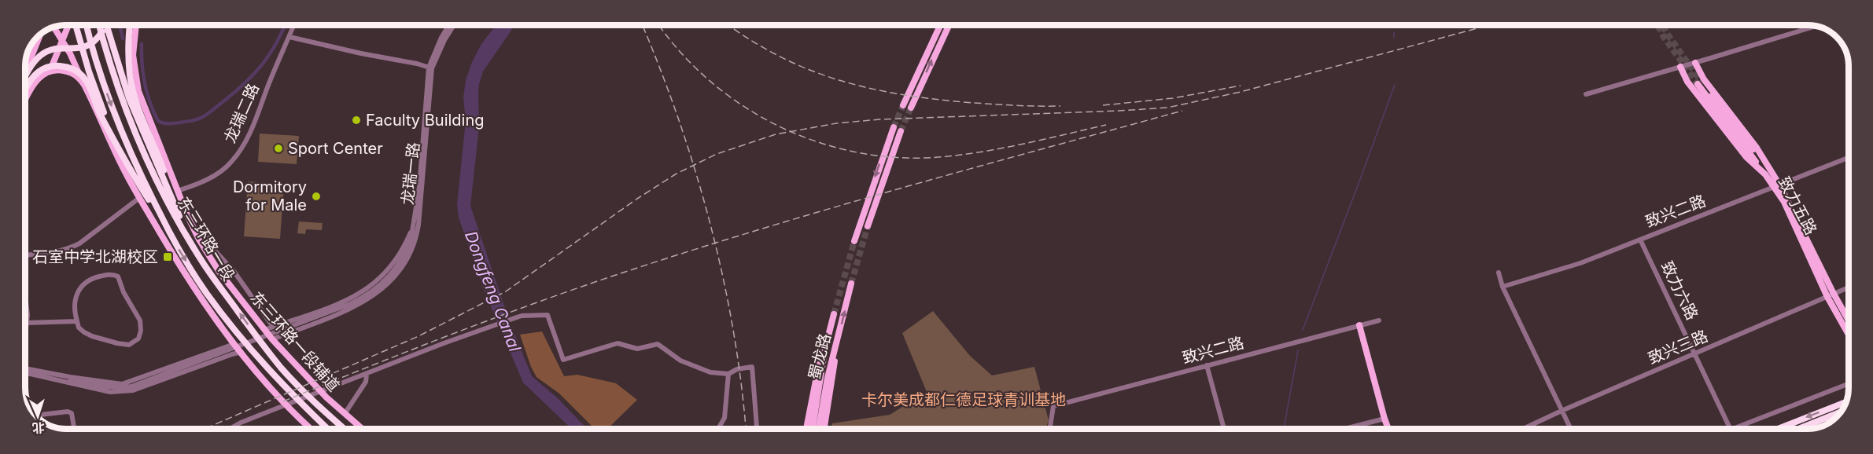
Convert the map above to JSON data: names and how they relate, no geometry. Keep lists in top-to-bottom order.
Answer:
{
  "streets": {
    "highway": ["东三环路一段"],
    "main road": ["致力五路", "东三环路一段辅道", "蜀龙路"],
    "street": [
      "龙瑞二路",
      "龙瑞一路",
      "致兴二路",
      "致力六路",
      "致兴三路"
    ]
  },
  "crossings": [
    ["龙瑞二路", "东三环路一段辅道"],
    ["致力五路", "致兴二路"],
    ["致力五路", "致兴三路"],
    ["致兴二路", "致力六路"],
    ["致力六路", "致兴三路"]
  ],
  "water": ["Dongfeng Canal"],
  "parks": ["卡尔美成都仁德足球青训基地"],
  "places": {
    "other": ["Faculty Building", "Sport Center", "Dormitory for Male"],
    "transit": ["石室中学北湖校区"]
  },
  "north": "bottom"
}
